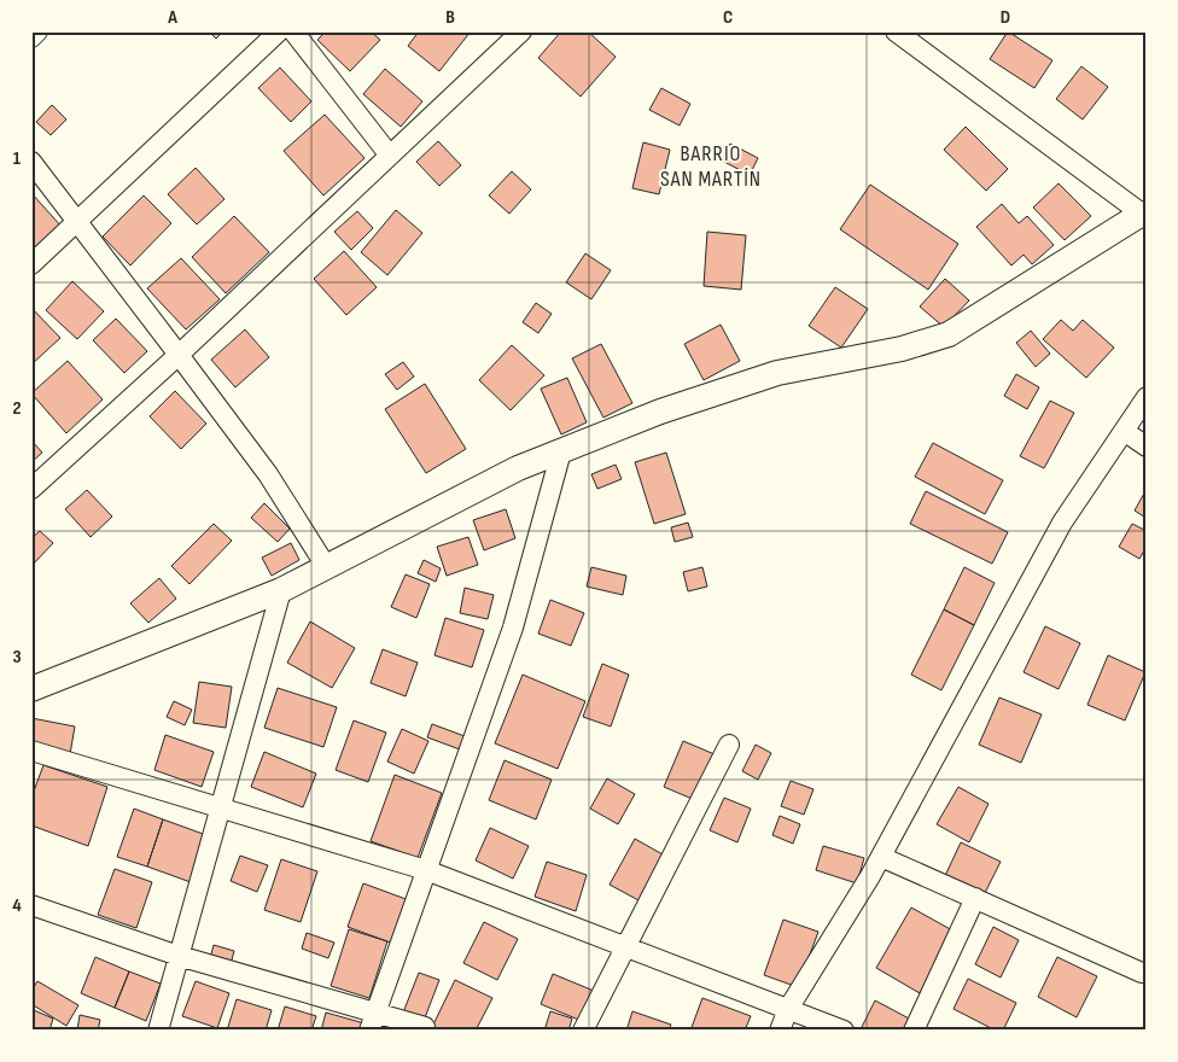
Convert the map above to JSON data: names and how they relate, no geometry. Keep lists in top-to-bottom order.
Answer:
{
  "districts": ["BARRIO SAN MARTÍN"],
  "grid": {
    "columns": [
      "A",
      "B",
      "C",
      "D"
    ],
    "rows": [
      "1",
      "2",
      "3",
      "4"
    ]
  }
}
